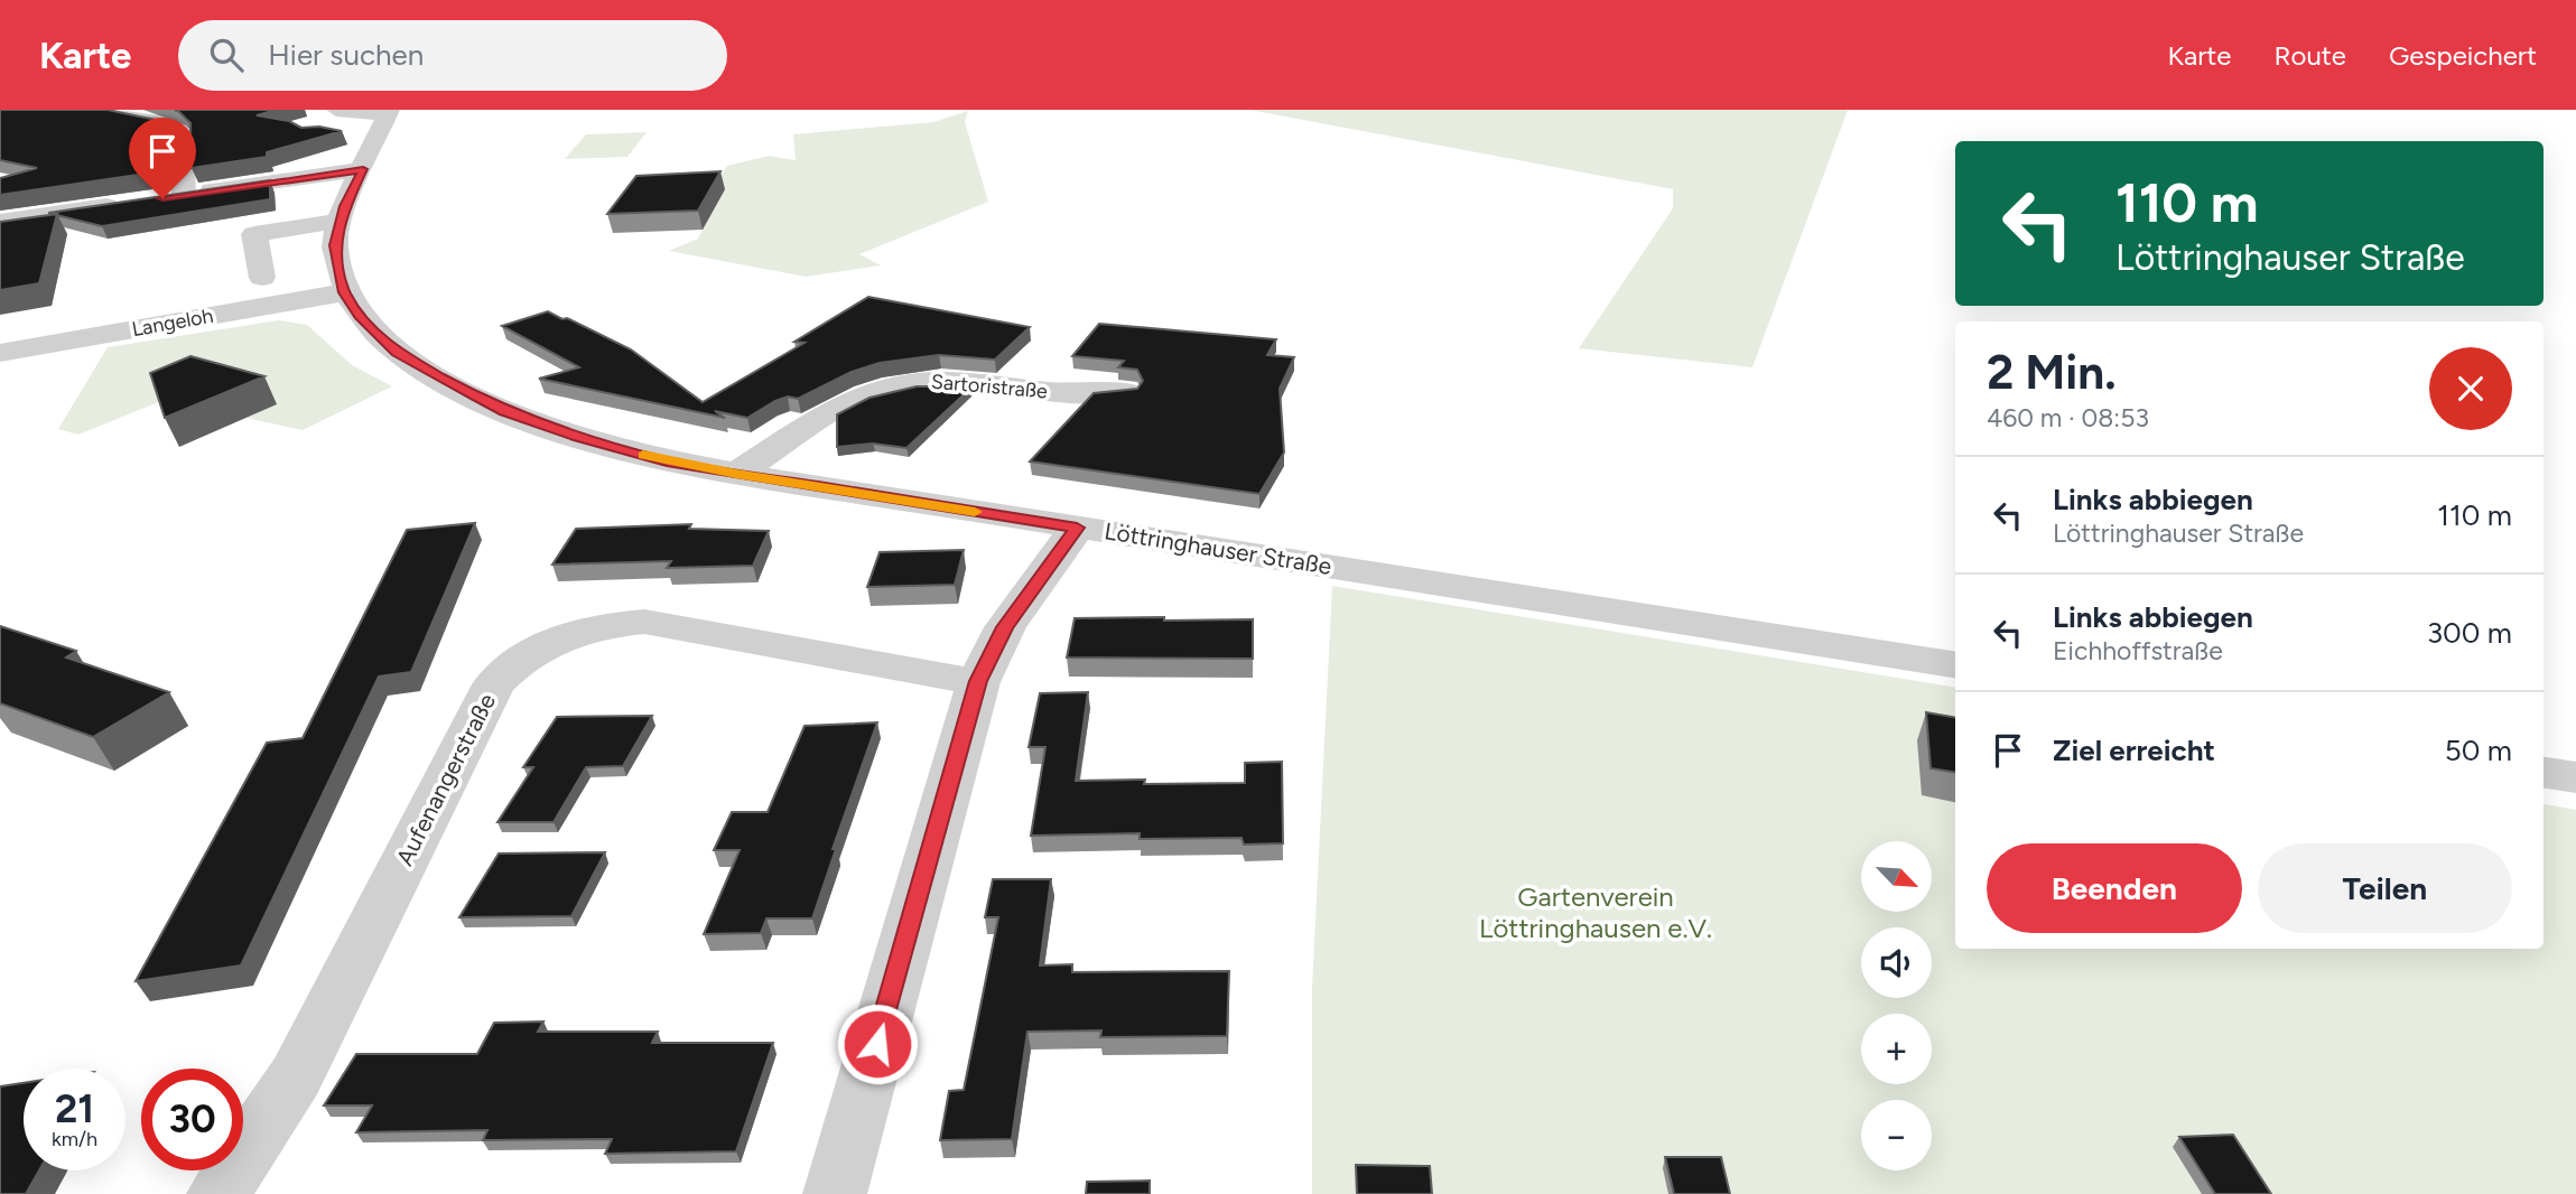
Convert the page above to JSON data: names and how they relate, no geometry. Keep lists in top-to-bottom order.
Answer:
{
  "streets": {
    "street": [
      "Langeloh",
      "Sartoristraße",
      "Löttringhauser Straße",
      "Aufenangerstraße"
    ]
  },
  "crossings": [
    ["Langeloh", "Löttringhauser Straße"],
    ["Sartoristraße", "Löttringhauser Straße"]
  ],
  "parks": ["Gartenverein Löttringhausen e.V."],
  "north": "bottom right",
  "page": {
    "header": "Karte",
    "search": "Hier suchen",
    "nav": ["Karte", "Route", "Gespeichert"],
    "turn": ["110 m", "Löttringhauser Straße"],
    "heading": ["2 Min.", "460 m · 08:53"],
    "list": [
      {
        "name": "Links abbiegen",
        "note": "Löttringhauser Straße",
        "value": "110 m"
      },
      {
        "name": "Links abbiegen",
        "note": "Eichhoffstraße",
        "value": "300 m"
      },
      {
        "name": "Ziel erreicht",
        "value": "50 m"
      }
    ],
    "buttons": ["Beenden", "Teilen"],
    "map_buttons": ["+", "−"],
    "speed": "21 km/h",
    "limit": "30"
  }
}
